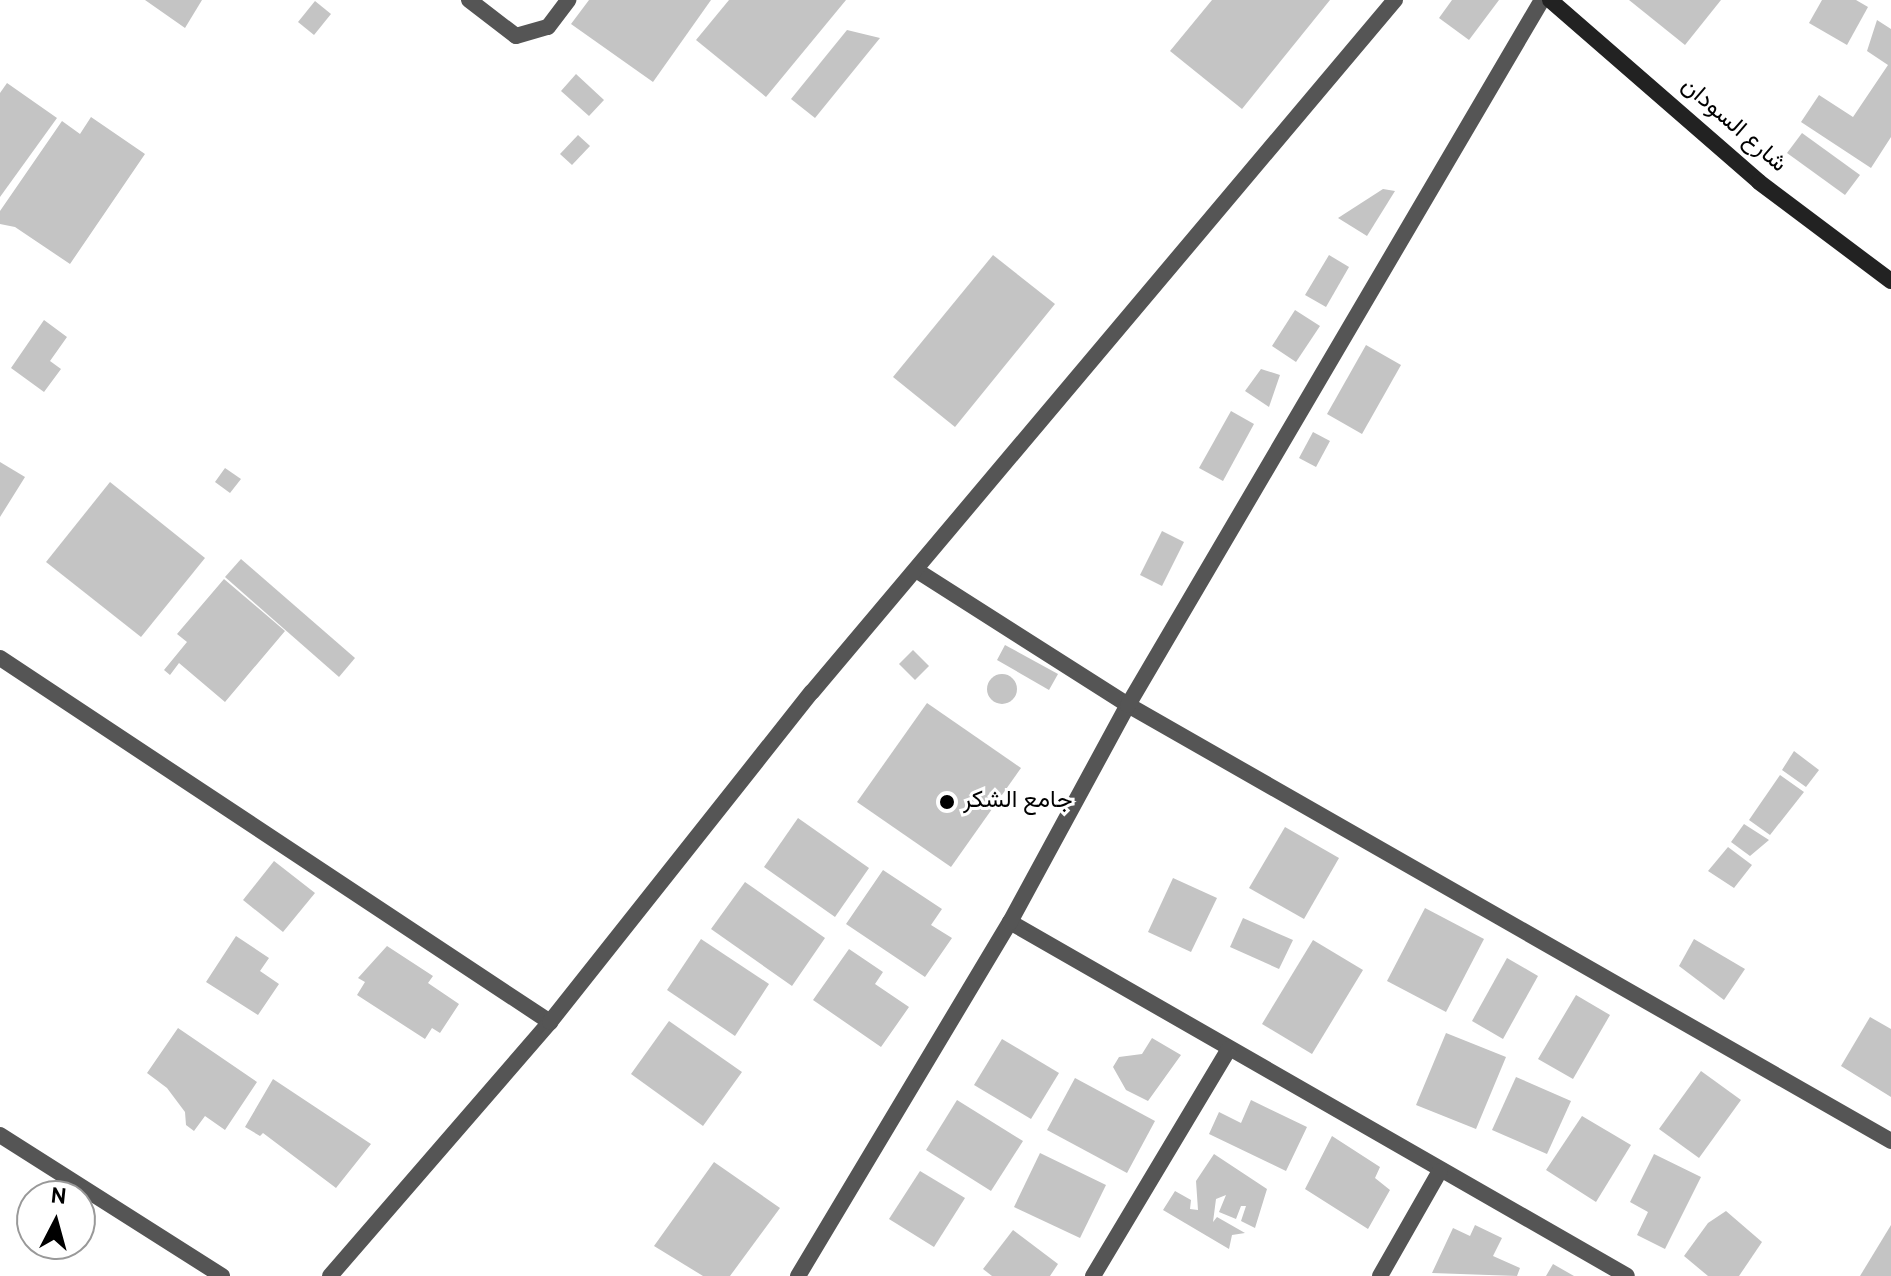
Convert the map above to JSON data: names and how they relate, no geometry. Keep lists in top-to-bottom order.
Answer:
{
  "streets": {
    "main road": ["شارع السودان"]
  },
  "places": ["جامع الشكر"],
  "north": "top"
}
